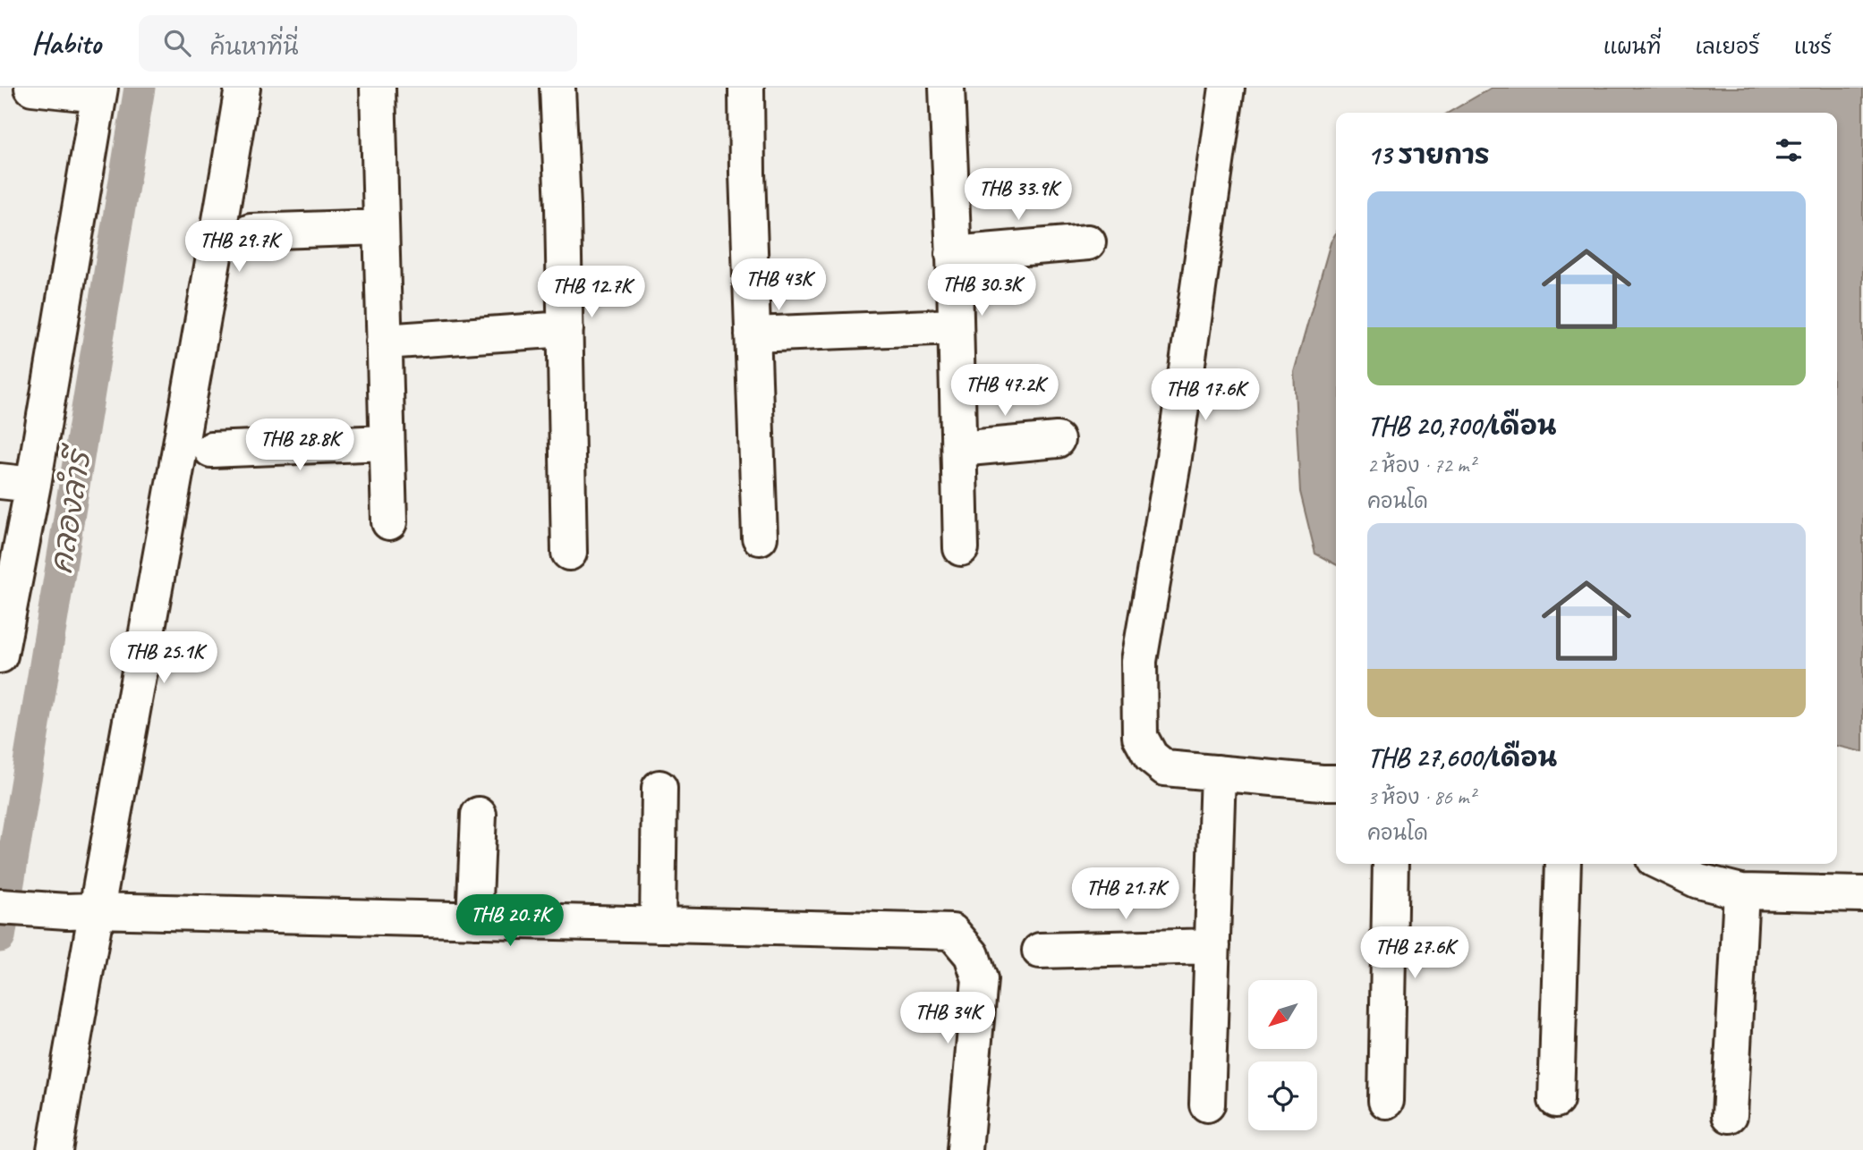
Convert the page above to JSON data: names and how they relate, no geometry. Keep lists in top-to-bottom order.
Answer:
{
  "water": ["คลองลำรี"],
  "north": "bottom left",
  "page": {
    "header": "Habito",
    "search": "ค้นหาที่นี่",
    "nav": ["แผนที่", "เลเยอร์", "แชร์"],
    "heading": "13 รายการ",
    "price": [
      "THB 33.9K",
      "THB 29.7K",
      "THB 43K",
      "THB 30.3K",
      "THB 12.7K",
      "THB 47.2K",
      "THB 17.6K",
      "THB 28.8K",
      "THB 25.1K",
      "THB 21.7K",
      "THB 20.7K",
      "THB 27.6K",
      "THB 34K"
    ],
    "list": [
      {
        "name": "THB 20,700/เดือน",
        "note": "2 ห้อง · 72 m² · คอนโด"
      },
      {
        "name": "THB 27,600/เดือน",
        "note": "3 ห้อง · 86 m² · คอนโด"
      }
    ]
  }
}
